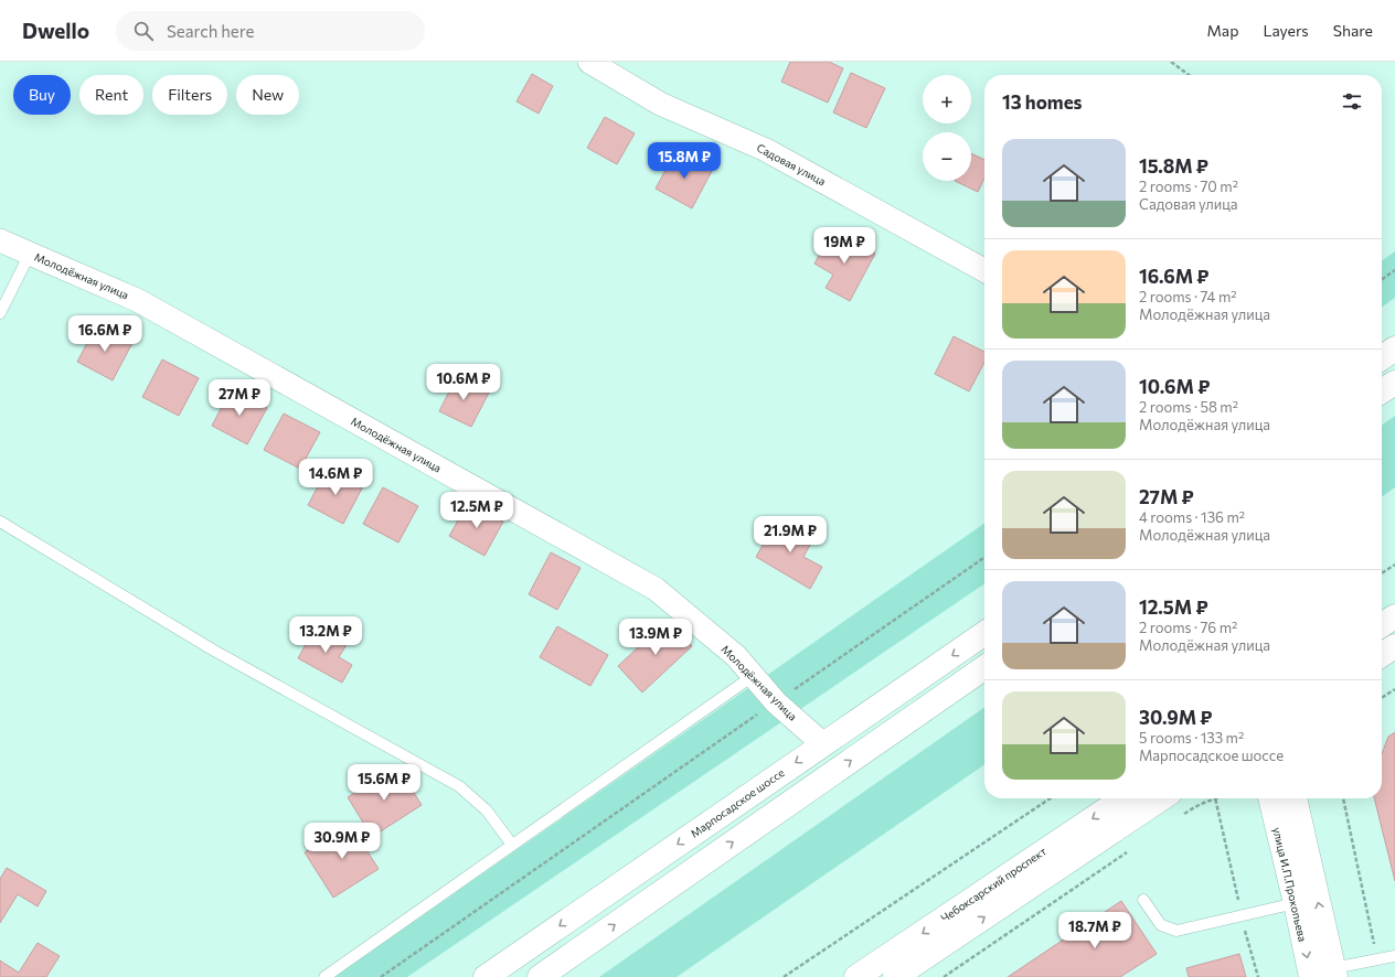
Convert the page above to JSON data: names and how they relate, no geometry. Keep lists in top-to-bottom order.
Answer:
{
  "streets": {
    "main road": ["Марпосадское шоссе", "Чебоксарский проспект", "улица И.П.Прокопьева"],
    "street": ["Садовая улица", "Молодёжная улица"]
  },
  "crossings": [
    ["Молодёжная улица", "Марпосадское шоссе"]
  ],
  "page": {
    "header": "Dwello",
    "search": "Search here",
    "nav": ["Map", "Layers", "Share"],
    "map_buttons": ["+", "−"],
    "chip": [
      "Buy",
      "Rent",
      "Filters",
      "New"
    ],
    "heading": "13 homes",
    "list": [
      {
        "name": "15.8M ₽",
        "note": "2 rooms · 70 m² · Садовая улица"
      },
      {
        "name": "16.6M ₽",
        "note": "2 rooms · 74 m² · Молодёжная улица"
      },
      {
        "name": "10.6M ₽",
        "note": "2 rooms · 58 m² · Молодёжная улица"
      },
      {
        "name": "27M ₽",
        "note": "4 rooms · 136 m² · Молодёжная улица"
      },
      {
        "name": "12.5M ₽",
        "note": "2 rooms · 76 m² · Молодёжная улица"
      },
      {
        "name": "30.9M ₽",
        "note": "5 rooms · 133 m² · Марпосадское шоссе"
      }
    ],
    "price": [
      "15.8M ₽",
      "19M ₽",
      "16.6M ₽",
      "10.6M ₽",
      "27M ₽",
      "14.6M ₽",
      "12.5M ₽",
      "21.9M ₽",
      "13.2M ₽",
      "13.9M ₽",
      "15.6M ₽",
      "30.9M ₽",
      "18.7M ₽"
    ]
  }
}
